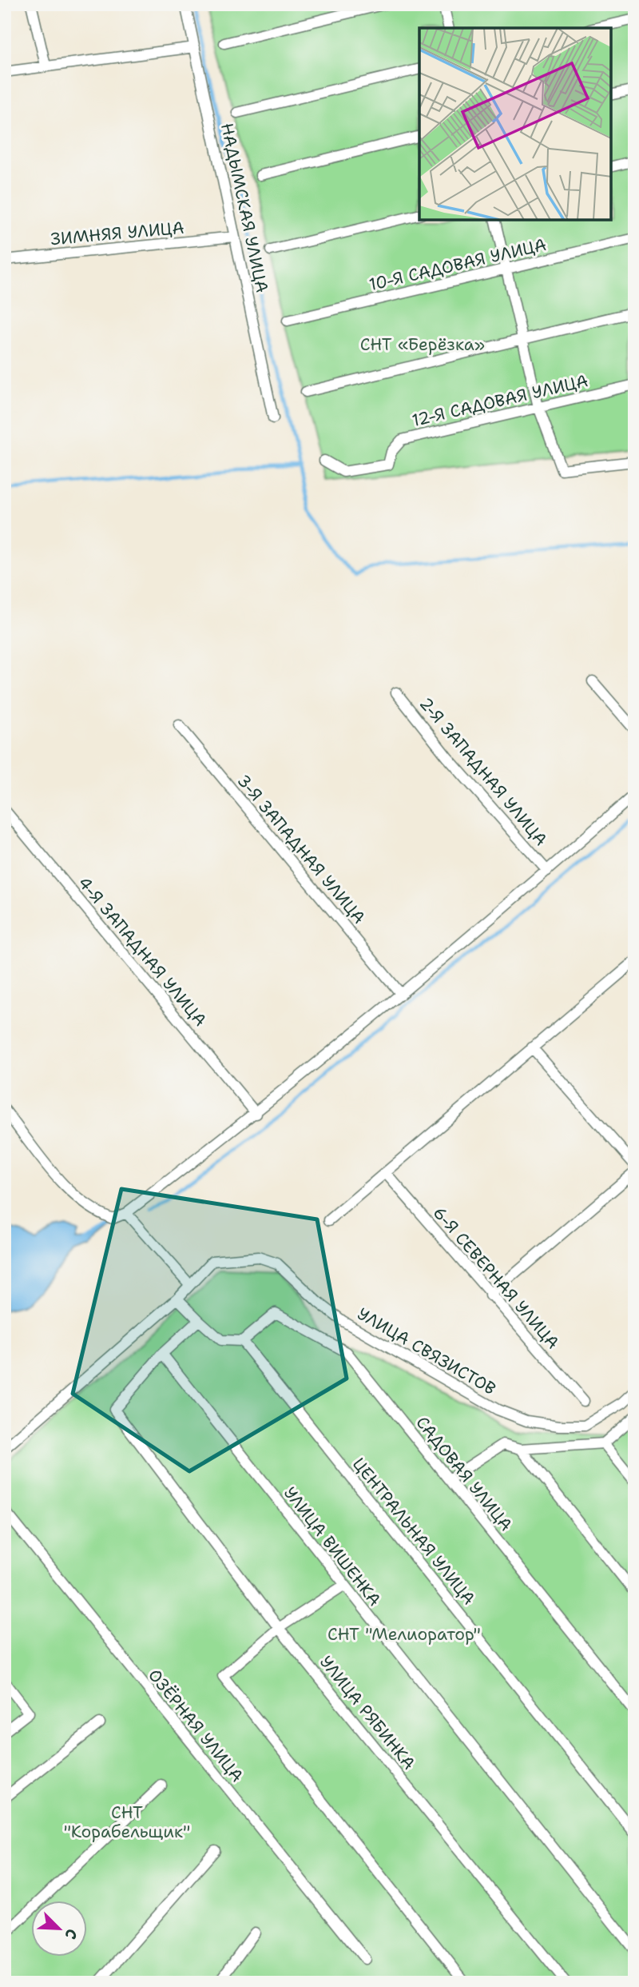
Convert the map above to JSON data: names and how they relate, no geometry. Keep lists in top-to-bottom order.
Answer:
{
  "streets": {
    "street": [
      "НАДЫМСКАЯ УЛИЦА",
      "ЗИМНЯЯ УЛИЦА",
      "10-Я САДОВАЯ УЛИЦА",
      "12-Я САДОВАЯ УЛИЦА",
      "2-Я ЗАПАДНАЯ УЛИЦА",
      "3-Я ЗАПАДНАЯ УЛИЦА",
      "4-Я ЗАПАДНАЯ УЛИЦА",
      "6-Я СЕВЕРНАЯ УЛИЦА",
      "УЛИЦА СВЯЗИСТОВ",
      "САДОВАЯ УЛИЦА",
      "ЦЕНТРАЛЬНАЯ УЛИЦА",
      "УЛИЦА ВИШЕНКА",
      "УЛИЦА РЯБИНКА",
      "ОЗЁРНАЯ УЛИЦА"
    ]
  },
  "crossings": [
    ["НАДЫМСКАЯ УЛИЦА", "ЗИМНЯЯ УЛИЦА"],
    ["САДОВАЯ УЛИЦА", "ЦЕНТРАЛЬНАЯ УЛИЦА"],
    ["УЛИЦА ВИШЕНКА", "УЛИЦА РЯБИНКА"]
  ],
  "parks": ["СНТ «Берёзка»", "СНТ \"Мелиоратор\"", "СНТ \"Корабельщик\""],
  "north": "bottom right"
}
